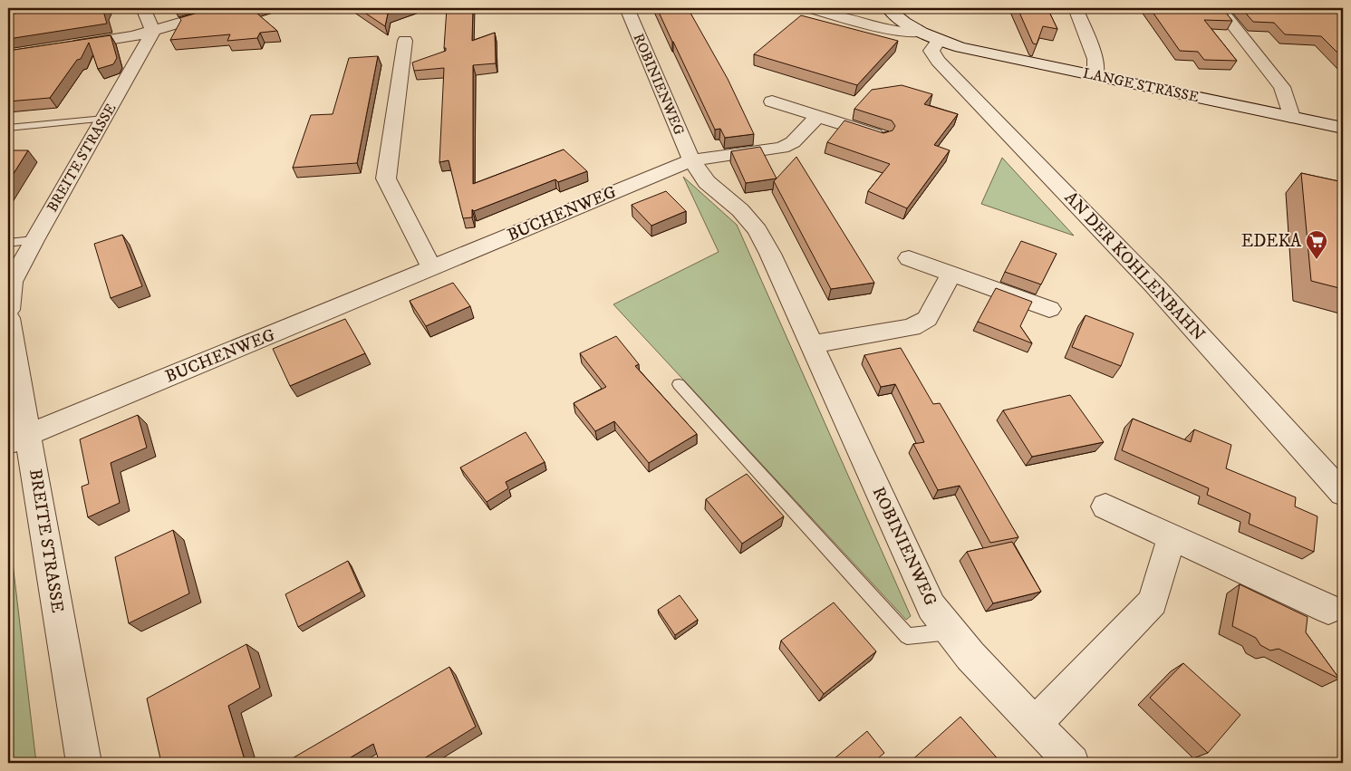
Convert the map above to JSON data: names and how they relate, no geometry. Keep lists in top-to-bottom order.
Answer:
{
  "streets": {
    "street": [
      "ROBINIENWEG",
      "LANGE STRASSE",
      "BREITE STRASSE",
      "BUCHENWEG",
      "AN DER KOHLENBAHN"
    ]
  },
  "crossings": [
    ["ROBINIENWEG", "BUCHENWEG"],
    ["LANGE STRASSE", "AN DER KOHLENBAHN"],
    ["BREITE STRASSE", "BUCHENWEG"]
  ],
  "places": {
    "supermarket": ["EDEKA"]
  }
}
